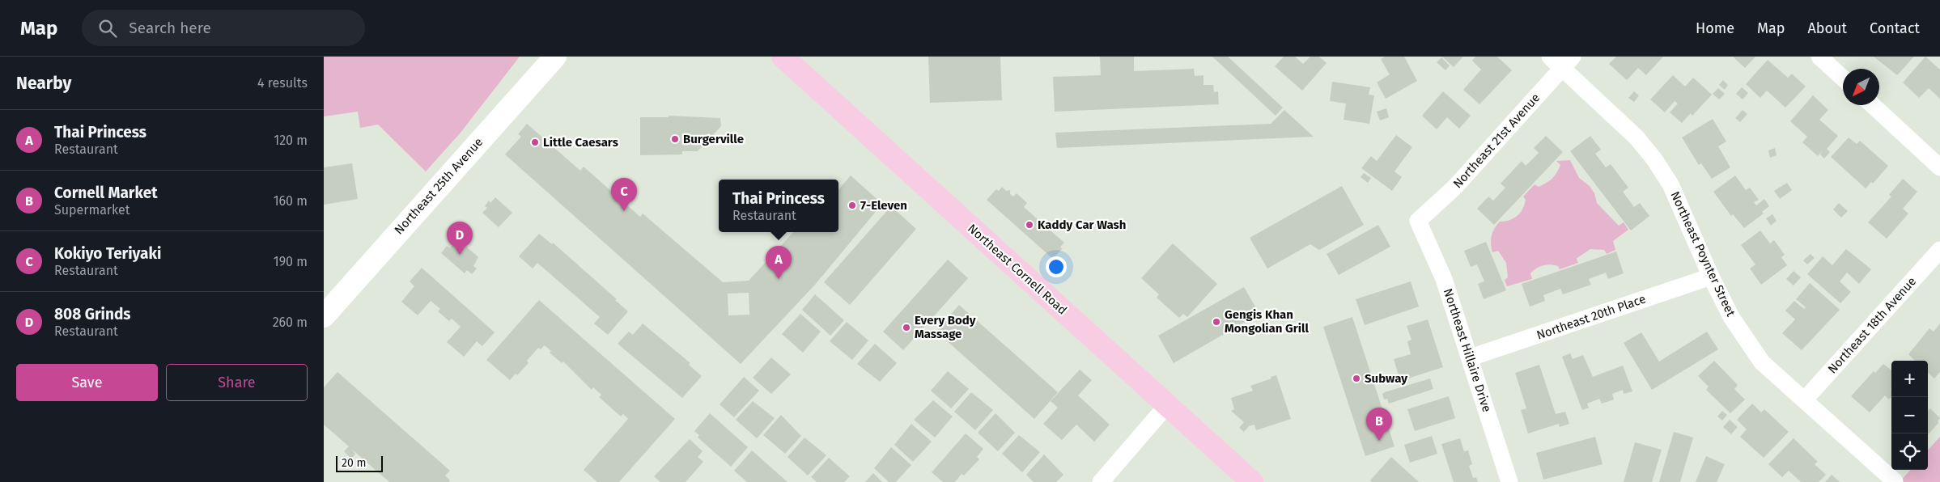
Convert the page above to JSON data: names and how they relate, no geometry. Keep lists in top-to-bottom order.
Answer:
{
  "streets": {
    "highway": ["Northeast Cornell Road"],
    "main road": ["Northeast 25th Avenue"],
    "street": [
      "Northeast 21st Avenue",
      "Northeast Poynter Street",
      "Northeast 20th Place",
      "Northeast 18th Avenue",
      "Northeast Hillaire Drive"
    ]
  },
  "crossings": [
    ["Northeast 21st Avenue", "Northeast Poynter Street"],
    ["Northeast 21st Avenue", "Northeast Hillaire Drive"],
    ["Northeast Poynter Street", "Northeast 20th Place"],
    ["Northeast Poynter Street", "Northeast 18th Avenue"],
    ["Northeast 20th Place", "Northeast Hillaire Drive"]
  ],
  "places": [
    "Burgerville",
    "Little Caesars",
    "7-Eleven",
    "Kaddy Car Wash",
    "Gengis Khan Mongolian Grill",
    "Every Body Massage",
    "Subway"
  ],
  "scale_bar": "20 m",
  "north": "bottom left",
  "page": {
    "header": "Map",
    "search": "Search here",
    "nav": [
      "Home",
      "Map",
      "About",
      "Contact"
    ],
    "heading": ["Nearby", "4 results"],
    "list": [
      {
        "mark": "A",
        "name": "Thai Princess",
        "note": "Restaurant",
        "value": "120 m"
      },
      {
        "mark": "B",
        "name": "Cornell Market",
        "note": "Supermarket",
        "value": "160 m"
      },
      {
        "mark": "C",
        "name": "Kokiyo Teriyaki",
        "note": "Restaurant",
        "value": "190 m"
      },
      {
        "mark": "D",
        "name": "808 Grinds",
        "note": "Restaurant",
        "value": "260 m"
      }
    ],
    "pins": [
      "C",
      "D",
      "A",
      "B"
    ],
    "popup": ["Thai Princess", "Restaurant"],
    "buttons": ["Save", "Share"],
    "map_buttons": ["+", "−"],
    "scale": "20 m"
  }
}
